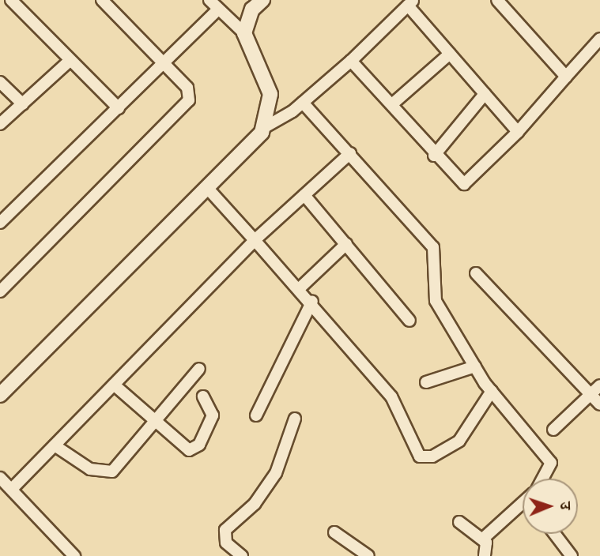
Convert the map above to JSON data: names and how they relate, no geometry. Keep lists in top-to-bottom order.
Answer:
{
  "north": "right"
}
